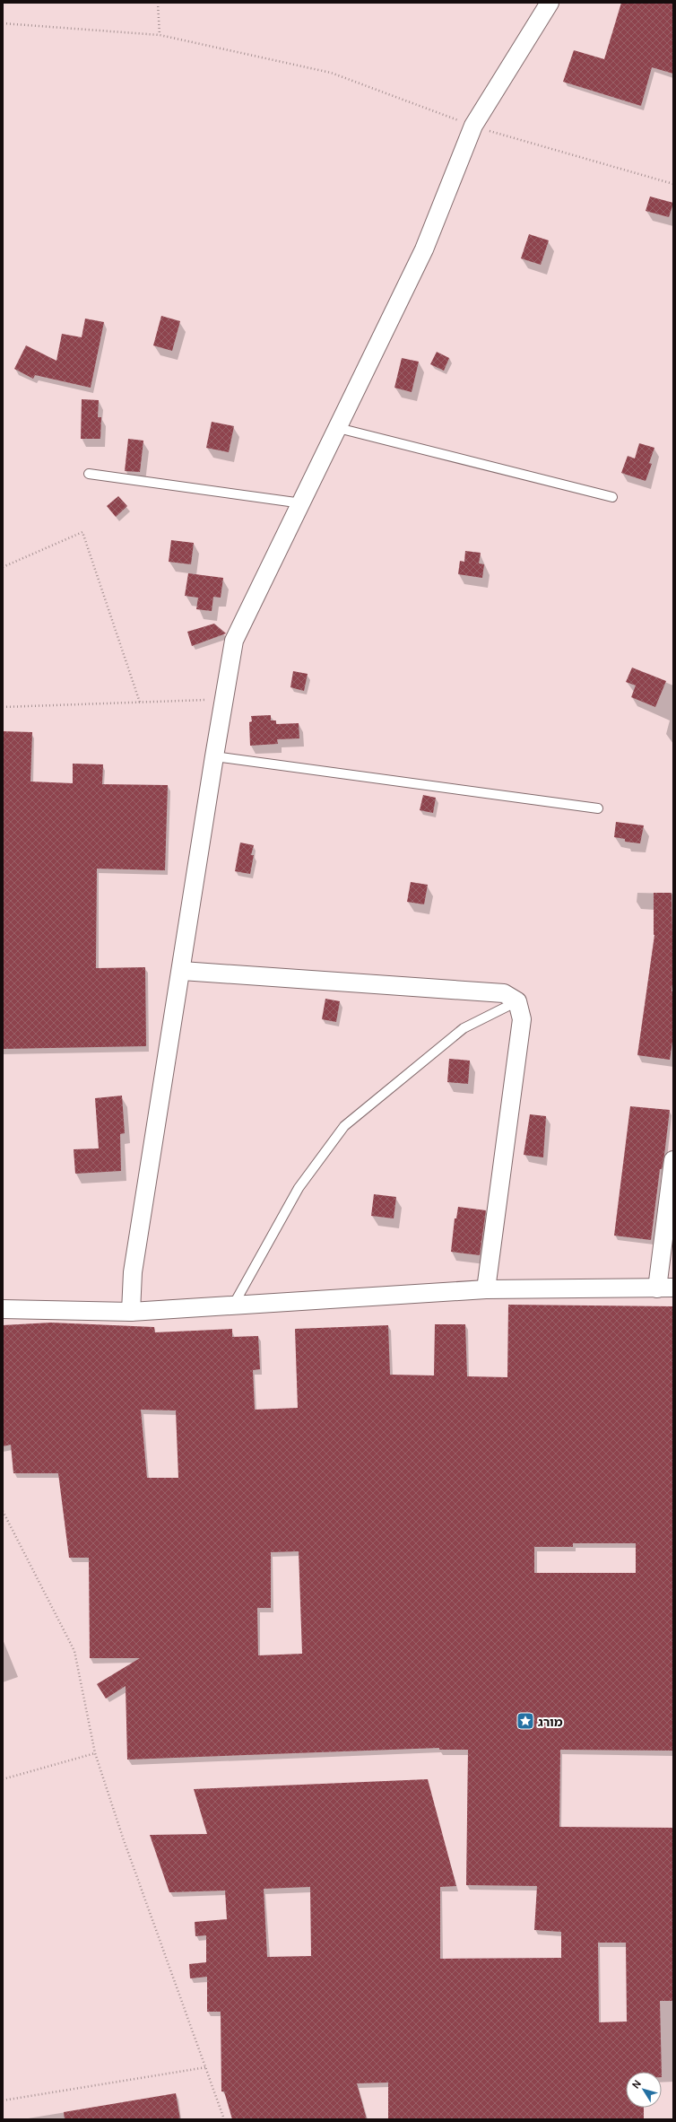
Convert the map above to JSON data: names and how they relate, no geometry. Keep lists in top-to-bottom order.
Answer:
{
  "places": {
    "place": ["מורג"]
  },
  "north": "top left"
}
